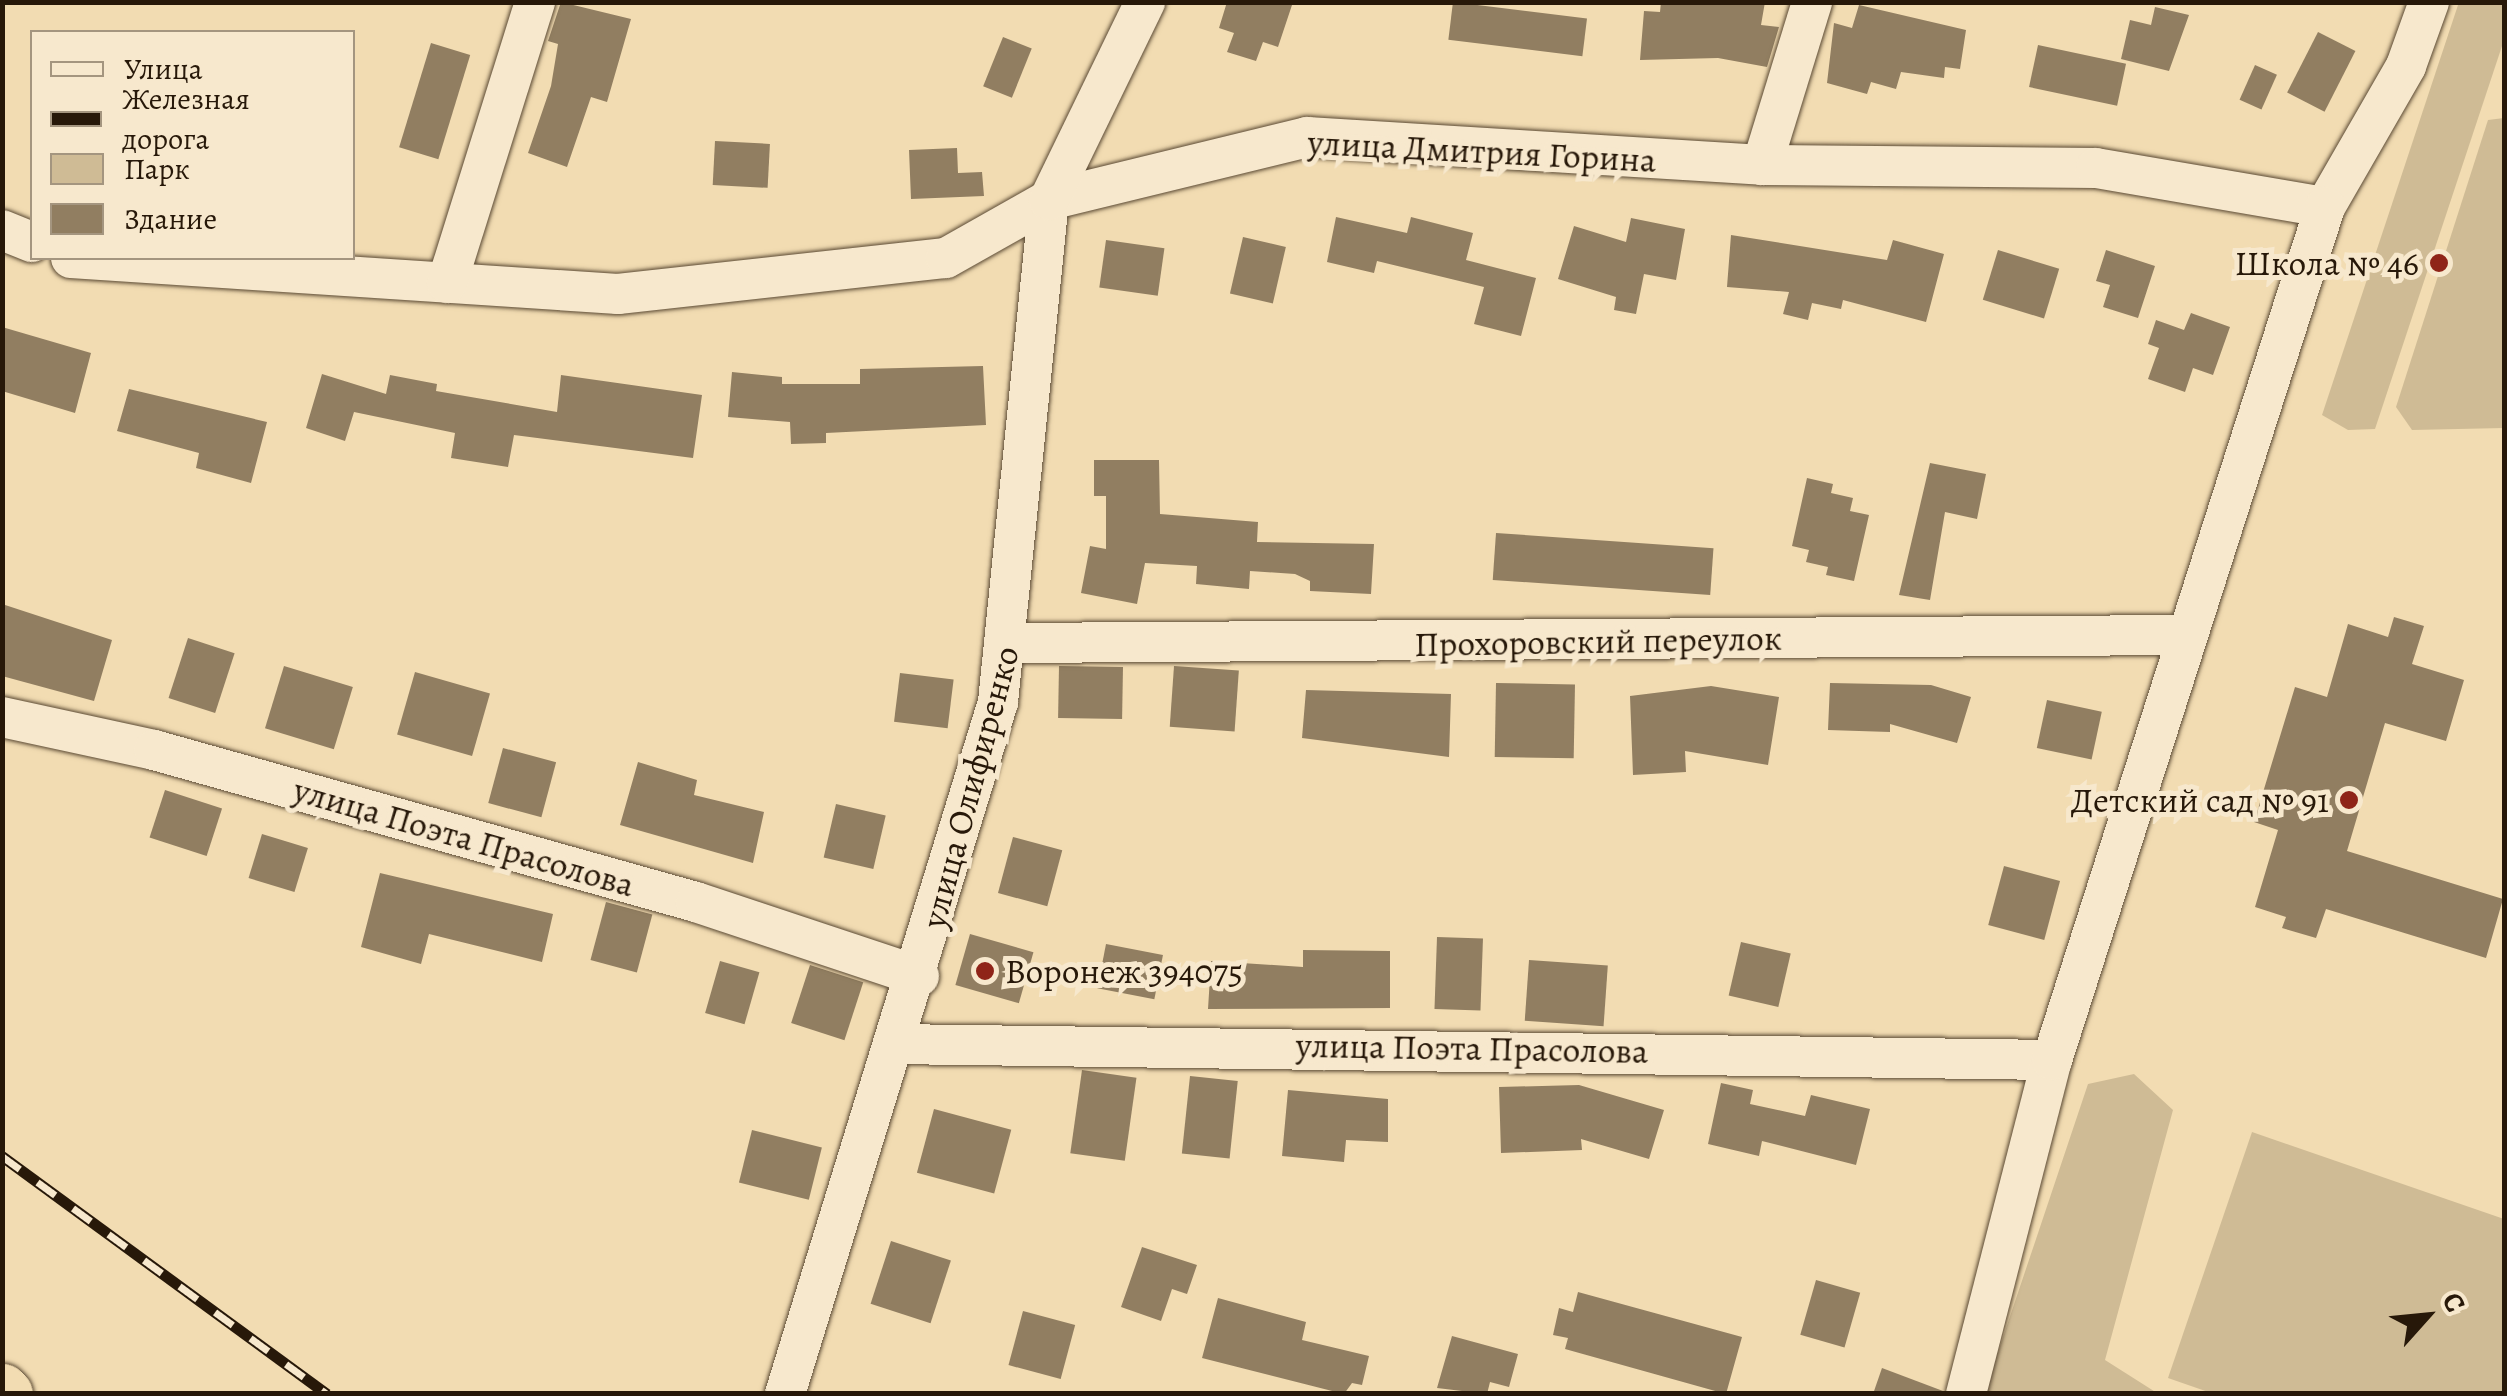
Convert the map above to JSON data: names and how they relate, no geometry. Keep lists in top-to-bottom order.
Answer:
{
  "streets": {
    "street": [
      "улица Дмитрия Горина",
      "Прохоровский переулок",
      "улица Олифиренко",
      "улица Поэта Прасолова"
    ]
  },
  "crossings": [
    ["улица Дмитрия Горина", "улица Олифиренко"],
    ["Прохоровский переулок", "улица Олифиренко"],
    ["улица Олифиренко", "улица Поэта Прасолова"]
  ],
  "places": ["Школа № 46", "Детский сад № 91", "Воронеж 394075"],
  "legend": [
    "Улица",
    "Железная дорога",
    "Парк",
    "Здание"
  ],
  "north": "top right"
}
